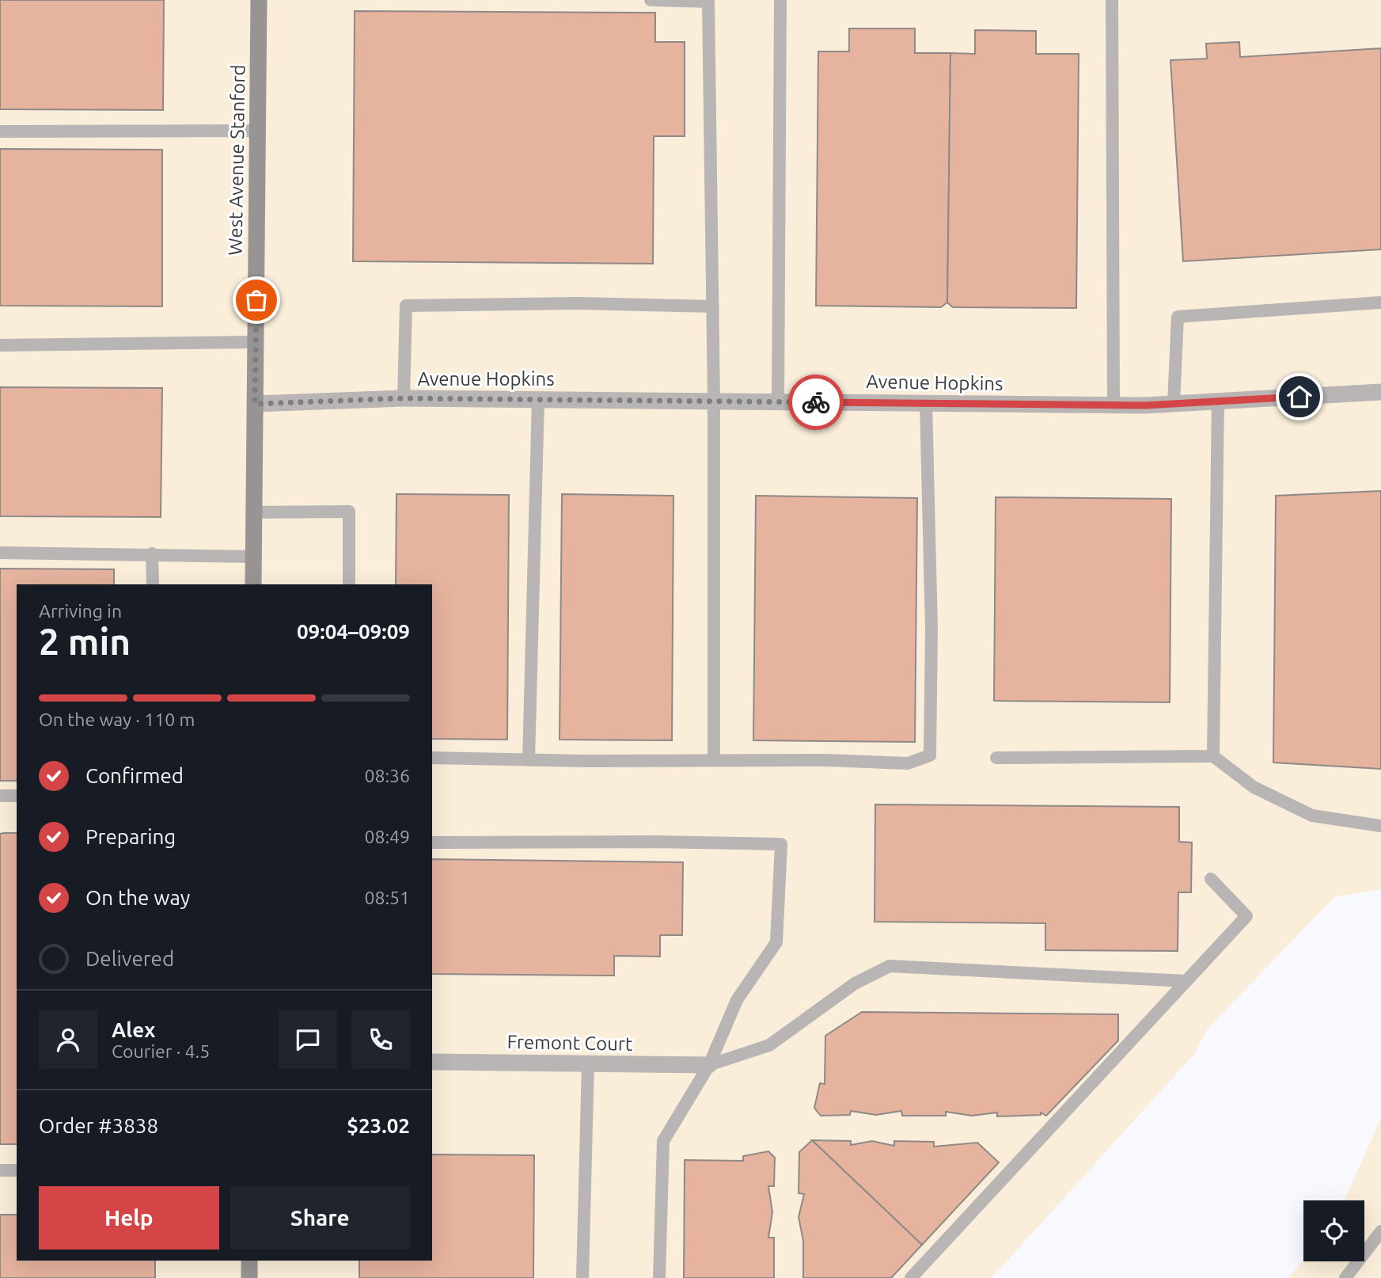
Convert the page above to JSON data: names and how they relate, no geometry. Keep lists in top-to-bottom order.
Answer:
{
  "streets": {
    "street": ["West Avenue Stanford", "Avenue Hopkins", "Fremont Court"]
  },
  "crossings": [
    ["West Avenue Stanford", "Avenue Hopkins"]
  ],
  "page": {
    "heading": ["2 min", "Arriving in", "09:04–09:09"],
    "panel": [
      "Alex",
      "Courier · 4.5",
      "Order #3838",
      "$23.02"
    ],
    "bar": "On the way · 110 m",
    "list": [
      ["Confirmed", "08:36"],
      ["Preparing", "08:49"],
      ["On the way", "08:51"],
      "Delivered"
    ],
    "buttons": ["Help", "Share"]
  }
}
